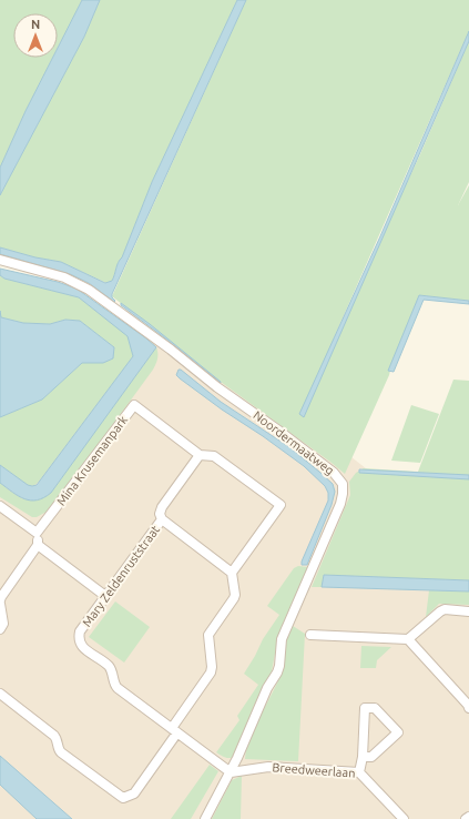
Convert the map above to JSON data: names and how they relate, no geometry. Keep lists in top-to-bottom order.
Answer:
{
  "streets": {
    "street": [
      "Noordermaatweg",
      "Mina Krusemanpark",
      "Mary Zeldenruststraat",
      "Breedweerlaan"
    ]
  },
  "crossings": [
    ["Noordermaatweg", "Mary Zeldenruststraat"],
    ["Noordermaatweg", "Breedweerlaan"],
    ["Mina Krusemanpark", "Mary Zeldenruststraat"],
    ["Mary Zeldenruststraat", "Breedweerlaan"]
  ],
  "north": "top"
}
